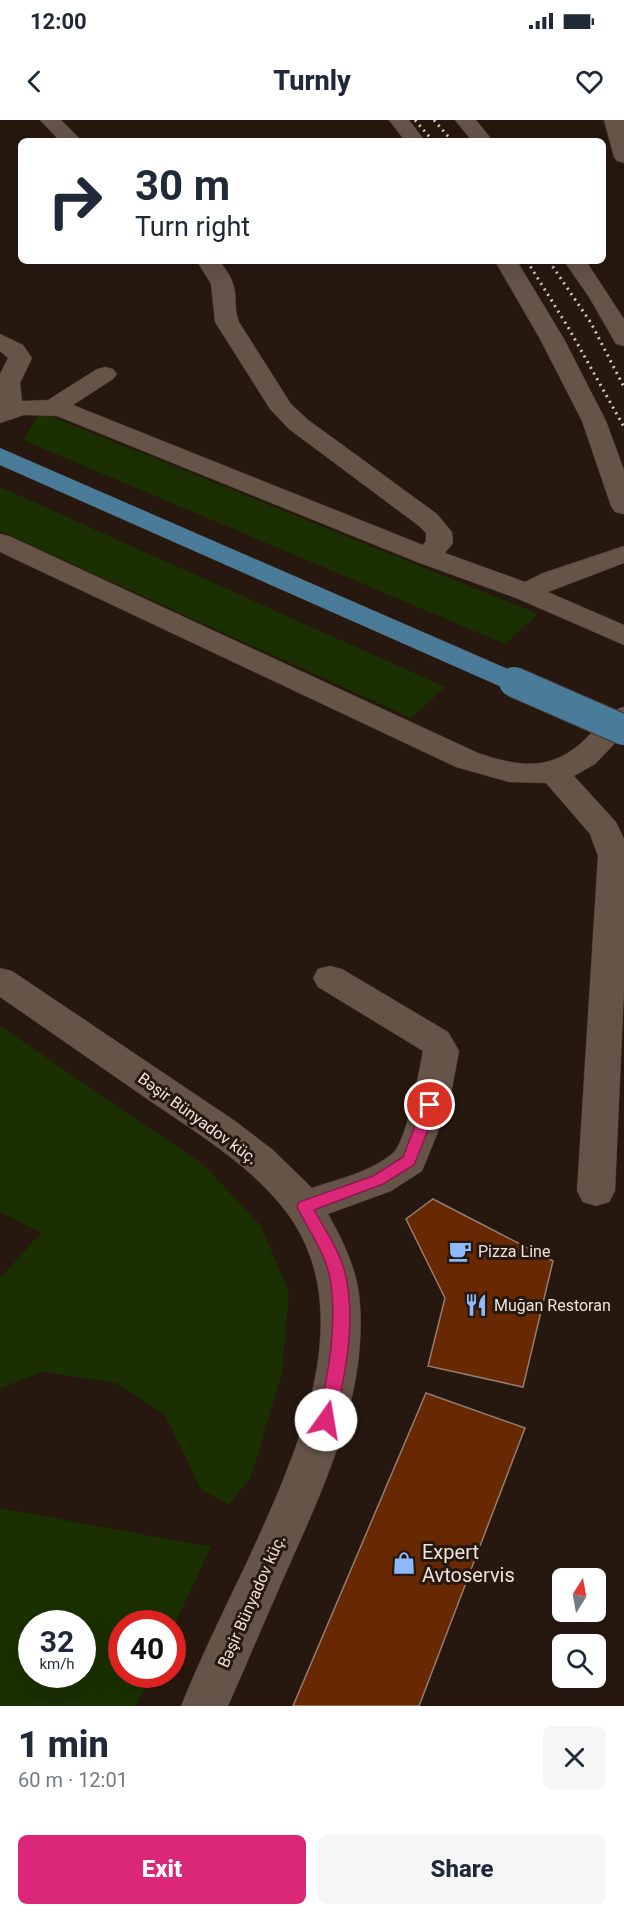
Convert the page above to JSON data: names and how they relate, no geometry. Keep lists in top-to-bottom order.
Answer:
{
  "streets": {
    "street": ["Bəşir Bünyadov küç."]
  },
  "places": {
    "cafe": ["Pizza Line"],
    "restaurant": ["Muğan Restoran"],
    "shop": ["Expert Avtoservis"]
  },
  "north": "top",
  "page": {
    "status": "12:00",
    "header": "Turnly",
    "turn": ["30 m", "Turn right"],
    "speed": "32 km/h",
    "limit": "40",
    "heading": ["1 min", "60 m · 12:01"],
    "buttons": ["Exit", "Share"]
  }
}
